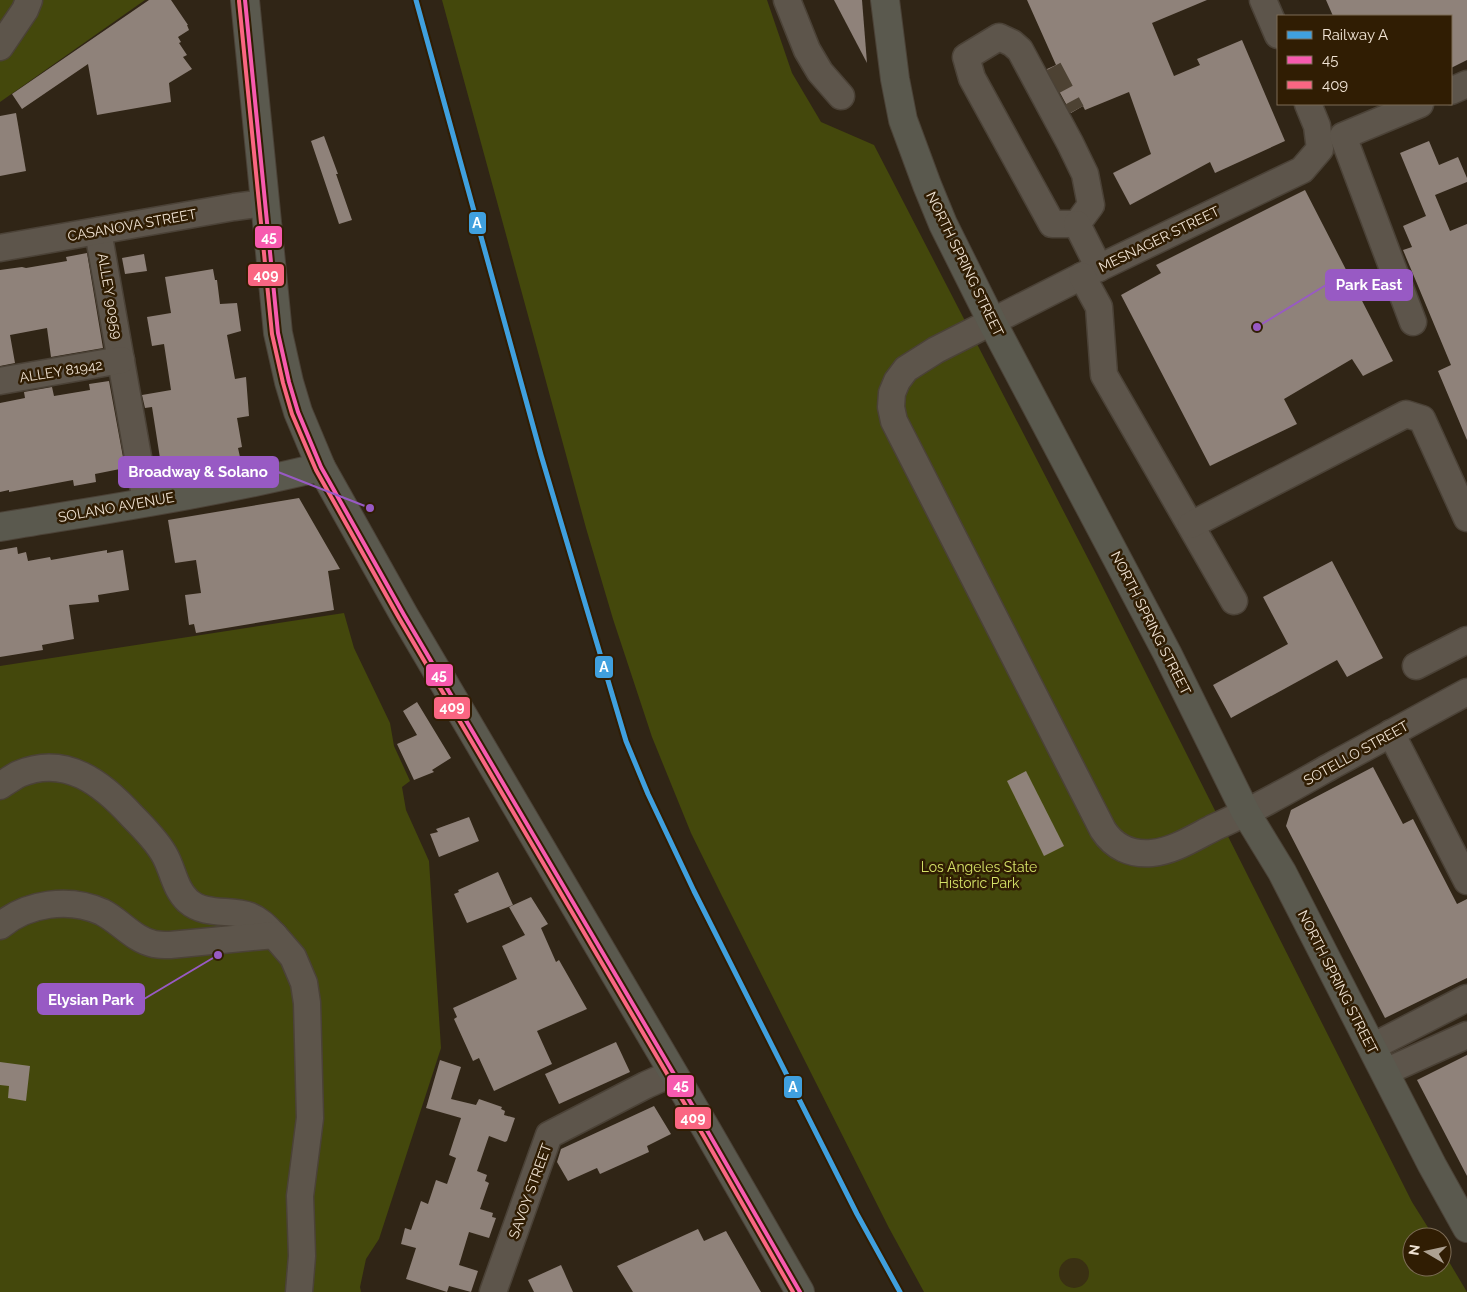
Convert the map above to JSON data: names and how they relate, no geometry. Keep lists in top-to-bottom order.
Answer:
{
  "streets": {
    "main road": ["NORTH SPRING STREET", "SOLANO AVENUE"],
    "street": [
      "CASANOVA STREET",
      "MESNAGER STREET",
      "ALLEY 90959",
      "ALLEY 81942",
      "SOTELLO STREET",
      "SAVOY STREET"
    ]
  },
  "crossings": [
    ["CASANOVA STREET", "ALLEY 90959"],
    ["MESNAGER STREET", "NORTH SPRING STREET"],
    ["MESNAGER STREET", "SOTELLO STREET"],
    ["NORTH SPRING STREET", "SOTELLO STREET"],
    ["ALLEY 90959", "ALLEY 81942"],
    ["ALLEY 90959", "SOLANO AVENUE"]
  ],
  "parks": ["Los Angeles State Historic Park"],
  "places": ["Park East", "Broadway & Solano", "Elysian Park"],
  "lines": ["rail line A", "transit line 45", "transit line 409"],
  "legend": ["Railway A", "45", "409"],
  "north": "left"
}
